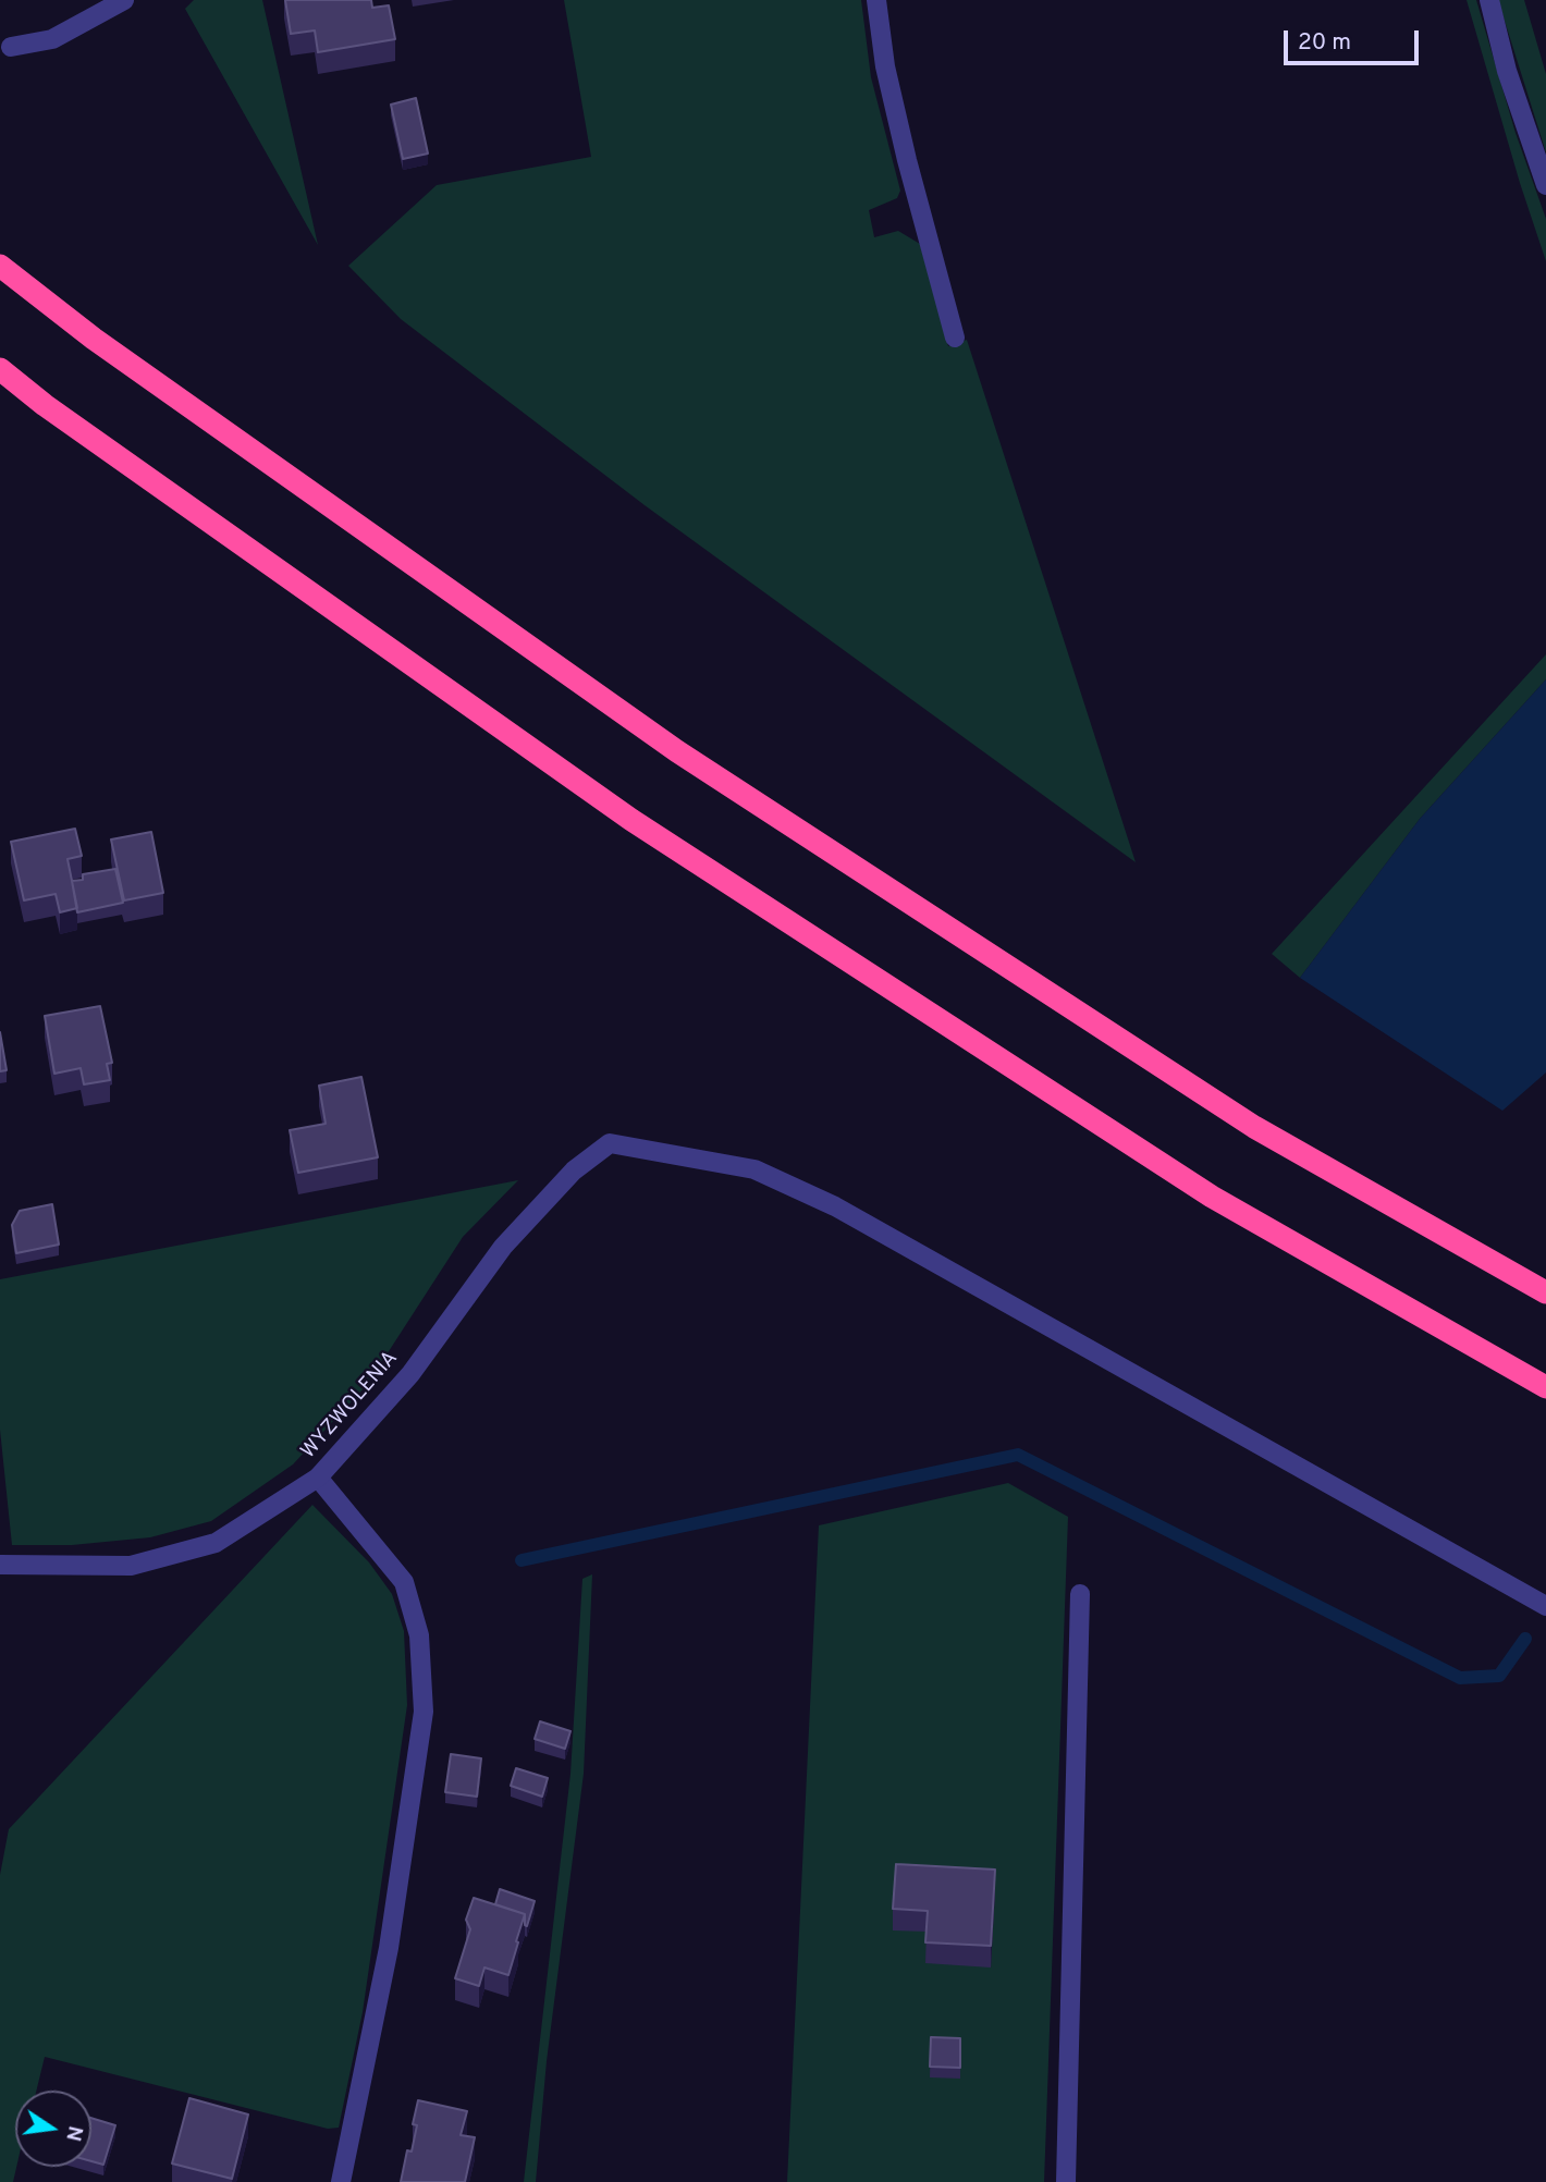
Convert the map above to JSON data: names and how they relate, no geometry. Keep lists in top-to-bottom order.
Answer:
{
  "streets": {
    "street": ["WYZWOLENIA"]
  },
  "scale_bar": "20 m",
  "north": "right"
}
